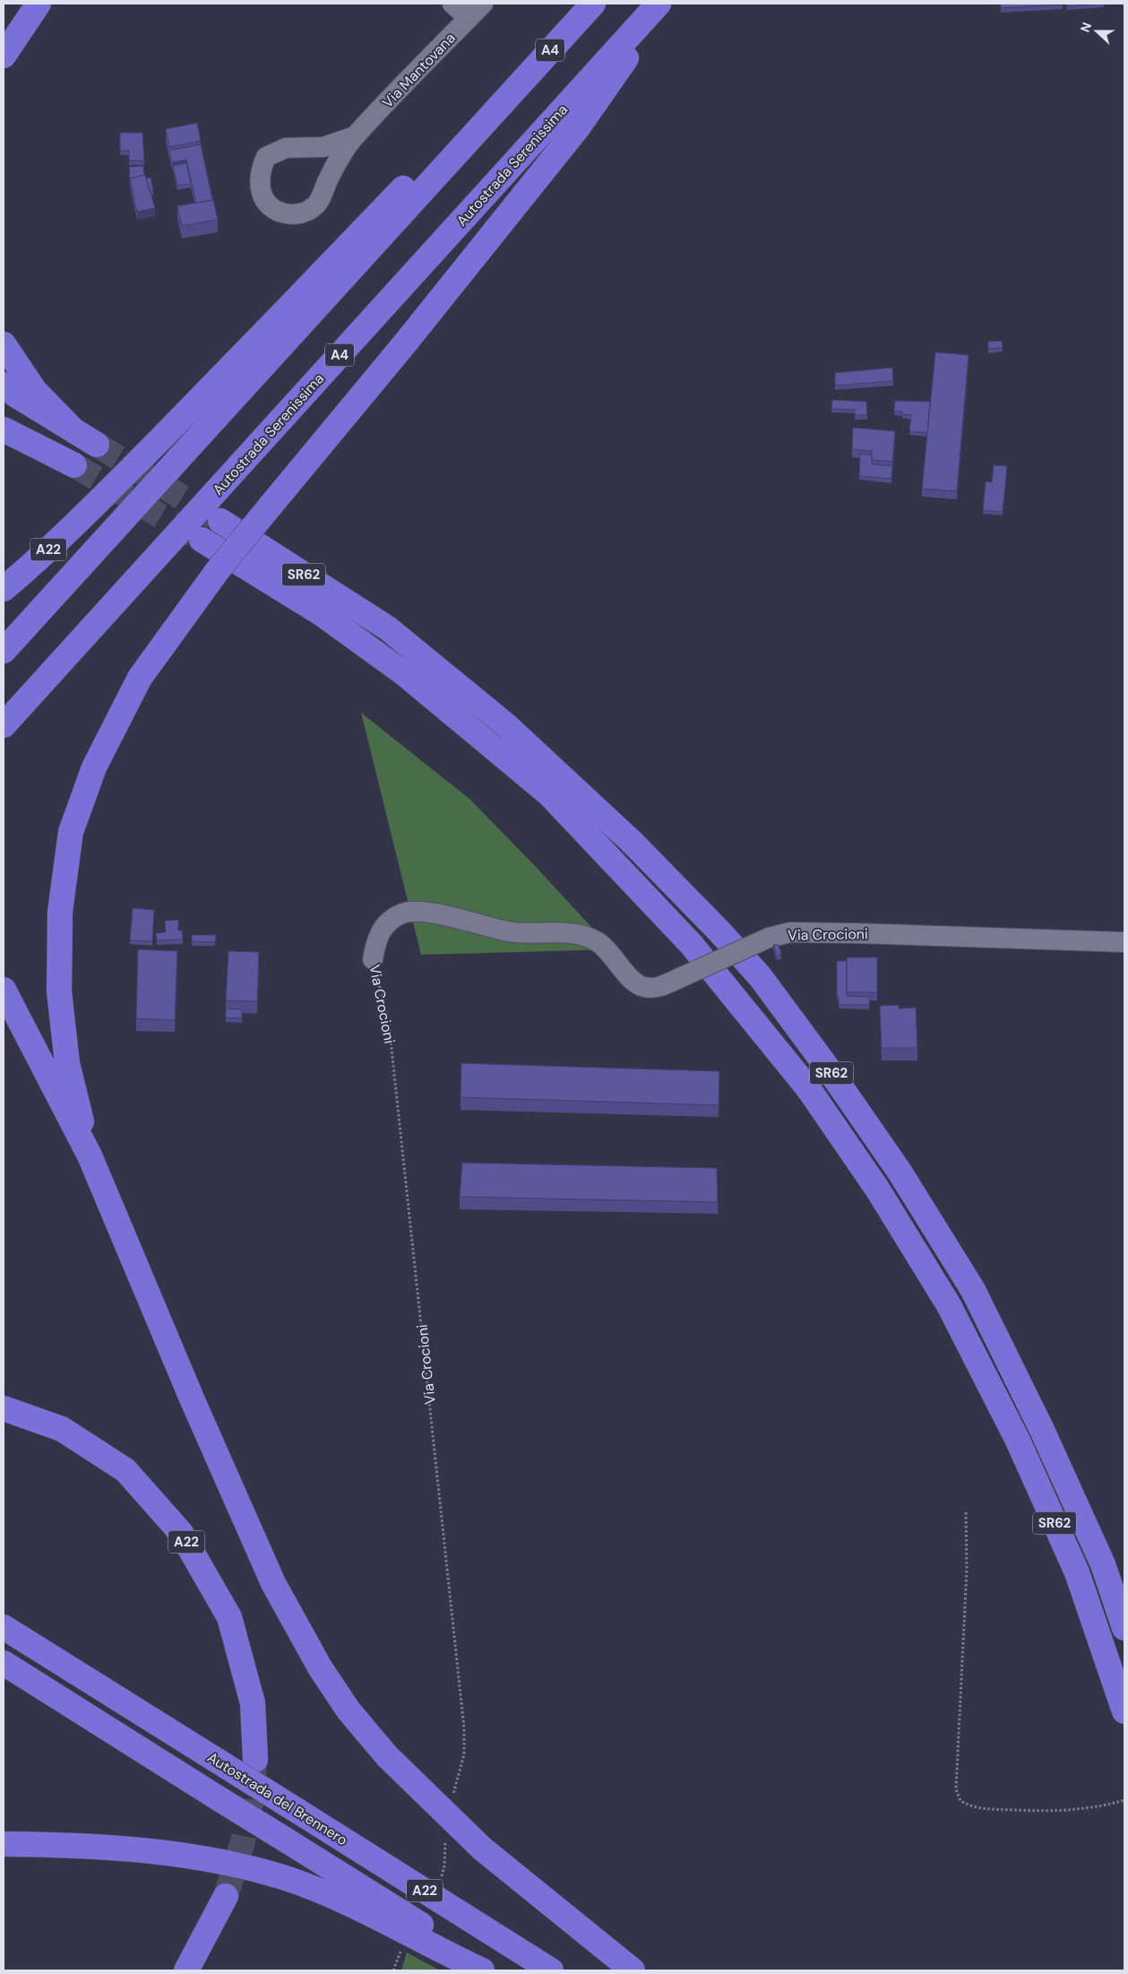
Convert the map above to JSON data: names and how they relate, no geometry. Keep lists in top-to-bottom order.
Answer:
{
  "streets": {
    "highway": [
      "A4",
      "Autostrada Serenissima",
      "A22",
      "SR62",
      "Autostrada del Brennero"
    ],
    "street": ["Via Mantovana", "Via Crocioni"]
  },
  "crossings": [
    ["A4", "A22"],
    ["A22", "Autostrada del Brennero"]
  ],
  "north": "left"
}
